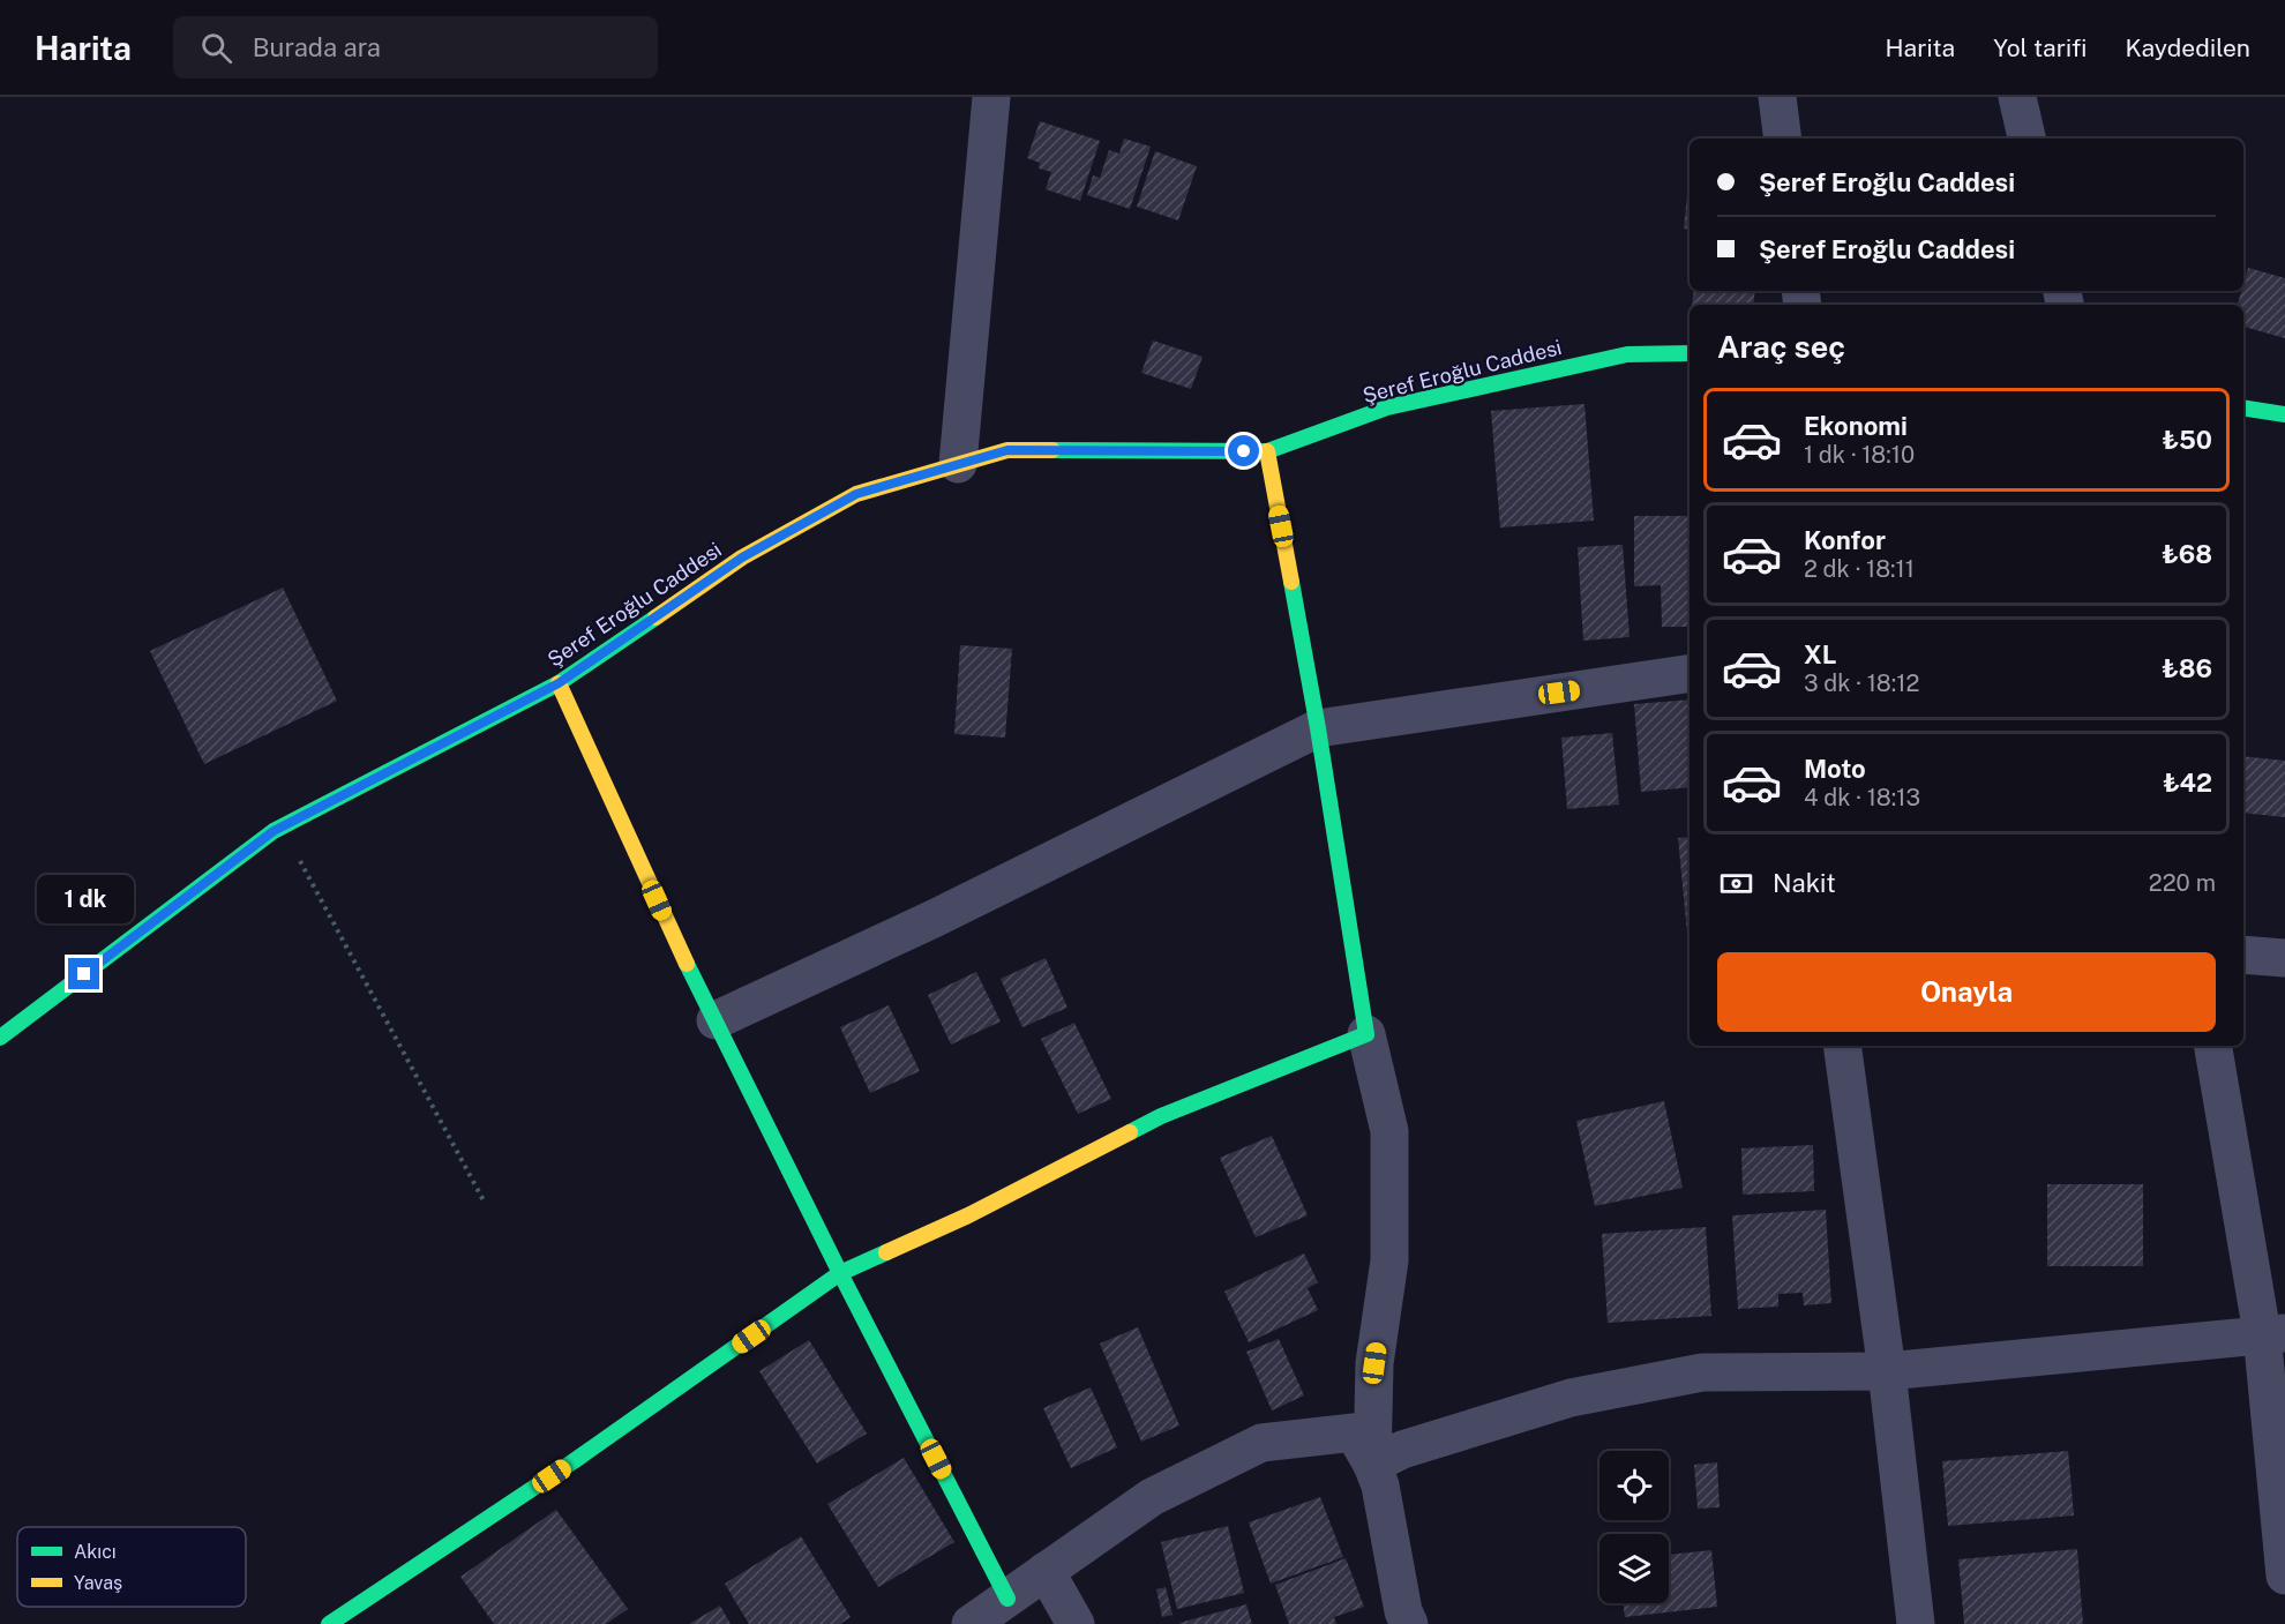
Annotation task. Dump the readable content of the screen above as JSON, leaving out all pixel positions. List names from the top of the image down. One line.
{"streets":{"street":["Şeref Eroğlu Caddesi"]},"legend":["Akıcı","Yavaş"],"page":{"header":"Harita","search":"Burada ara","nav":["Harita","Yol tarifi","Kaydedilen"],"banner":["Şeref Eroğlu Caddesi","Şeref Eroğlu Caddesi"],"heading":"Araç seç","list":[{"name":"Ekonomi","note":"1 dk · 18:10","value":"₺50"},{"name":"Konfor","note":"2 dk · 18:11","value":"₺68"},{"name":"XL","note":"3 dk · 18:12","value":"₺86"},{"name":"Moto","note":"4 dk · 18:13","value":"₺42"}],"pay":["Nakit","220 m"],"bubble":"1 dk","buttons":"Onayla"}}
